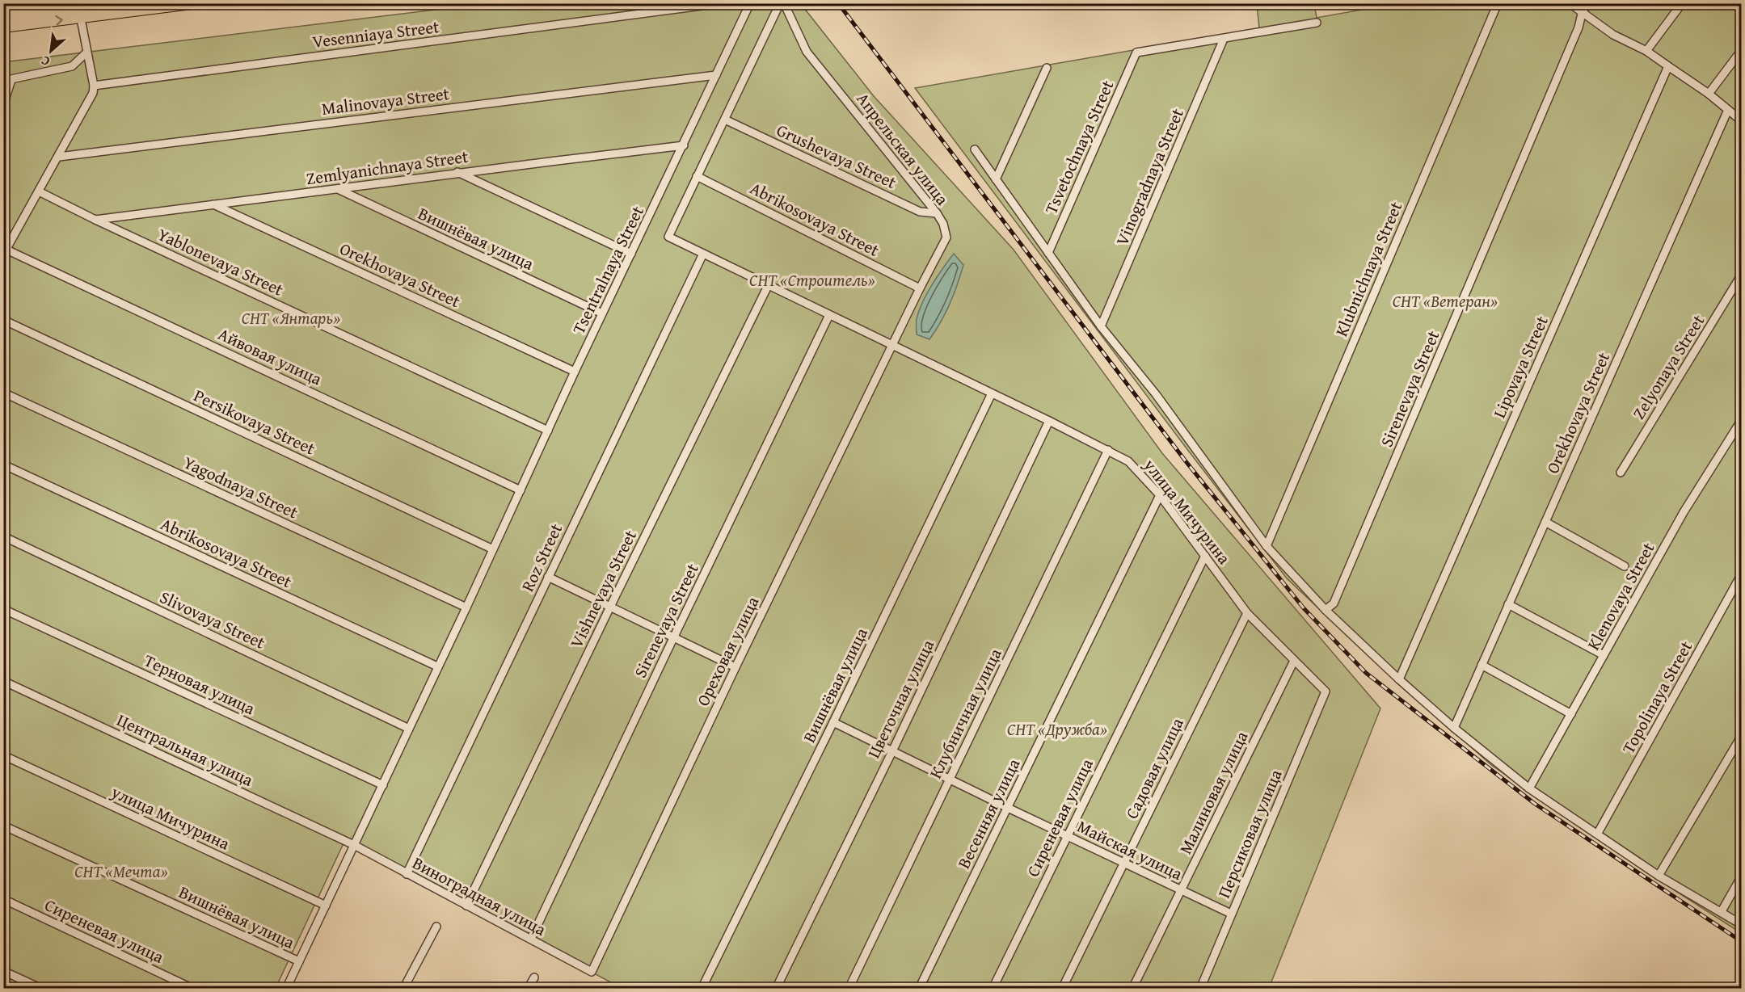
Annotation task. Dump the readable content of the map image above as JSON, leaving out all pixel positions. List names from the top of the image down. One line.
{"streets":{"street":["Vesenniaya Street","Malinovaya Street","Tsvetochnaya Street","Апрельская улица","Grushevaya Street","Zemlyanichnaya Street","Vinogradnaya Street","Abrikosovaya Street","Вишнёвая улица","Yablonevaya Street","Klubnichnaya Street","Tsentralnaya Street","Orekhovaya Street","Айвовая улица","Lipovaya Street","Zelyonaya Street","Sirenevaya Street","Persikovaya Street","Yagodnaya Street","улица Мичурина","Roz Street","Vishnevaya Street","Klenovaya Street","Slivovaya Street","Ореховая улица","Терновая улица","Topolinaya Street","Цветочная улица","Клубничная улица","Центральная улица","Садовая улица","Малиновая улица","Весенняя улица","Сиреневая улица","Персиковая улица","Майская улица","Виноградная улица"]},"crossings":[["Malinovaya Street","Tsentralnaya Street"],["Tsvetochnaya Street","Vinogradnaya Street"],["Апрельская улица","Grushevaya Street"],["Апрельская улица","Abrikosovaya Street"],["Апрельская улица","улица Мичурина"],["Апрельская улица","Ореховая улица"],["Zemlyanichnaya Street","Вишнёвая улица"],["Zemlyanichnaya Street","Yablonevaya Street"],["Zemlyanichnaya Street","Tsentralnaya Street"],["Zemlyanichnaya Street","Orekhovaya Street"],["Abrikosovaya Street","Tsentralnaya Street"],["Abrikosovaya Street","улица Мичурина"],["Вишнёвая улица","Tsentralnaya Street"],["Вишнёвая улица","улица Мичурина"],["Вишнёвая улица","Майская улица"],["Yablonevaya Street","Tsentralnaya Street"],["Tsentralnaya Street","Orekhovaya Street"],["Tsentralnaya Street","Айвовая улица"],["Tsentralnaya Street","Persikovaya Street"],["Tsentralnaya Street","Yagodnaya Street"],["Tsentralnaya Street","улица Мичурина"],["Tsentralnaya Street","Slivovaya Street"],["Tsentralnaya Street","Терновая улица"],["Tsentralnaya Street","Центральная улица"],["Tsentralnaya Street","Виноградная улица"],["Sirenevaya Street","улица Мичурина"],["Sirenevaya Street","Виноградная улица"],["улица Мичурина","Roz Street"],["улица Мичурина","Vishnevaya Street"],["улица Мичурина","Ореховая улица"],["улица Мичурина","Цветочная улица"],["улица Мичурина","Клубничная улица"],["улица Мичурина","Садовая улица"],["улица Мичурина","Малиновая улица"],["улица Мичурина","Весенняя улица"],["улица Мичурина","Сиреневая улица"],["улица Мичурина","Персиковая улица"],["Roz Street","Виноградная улица"],["Vishnevaya Street","Виноградная улица"],["Ореховая улица","Виноградная улица"],["Цветочная улица","Майская улица"],["Клубничная улица","Майская улица"],["Центральная улица","Виноградная улица"],["Садовая улица","Майская улица"],["Малиновая улица","Майская улица"],["Весенняя улица","Майская улица"],["Сиреневая улица","Майская улица"],["Персиковая улица","Майская улица"]],"parks":["СНТ «Строитель»","СНТ «Ветеран»","СНТ «Янтарь»","СНТ «Дружба»","СНТ «Мечта»"],"north":"bottom left"}
